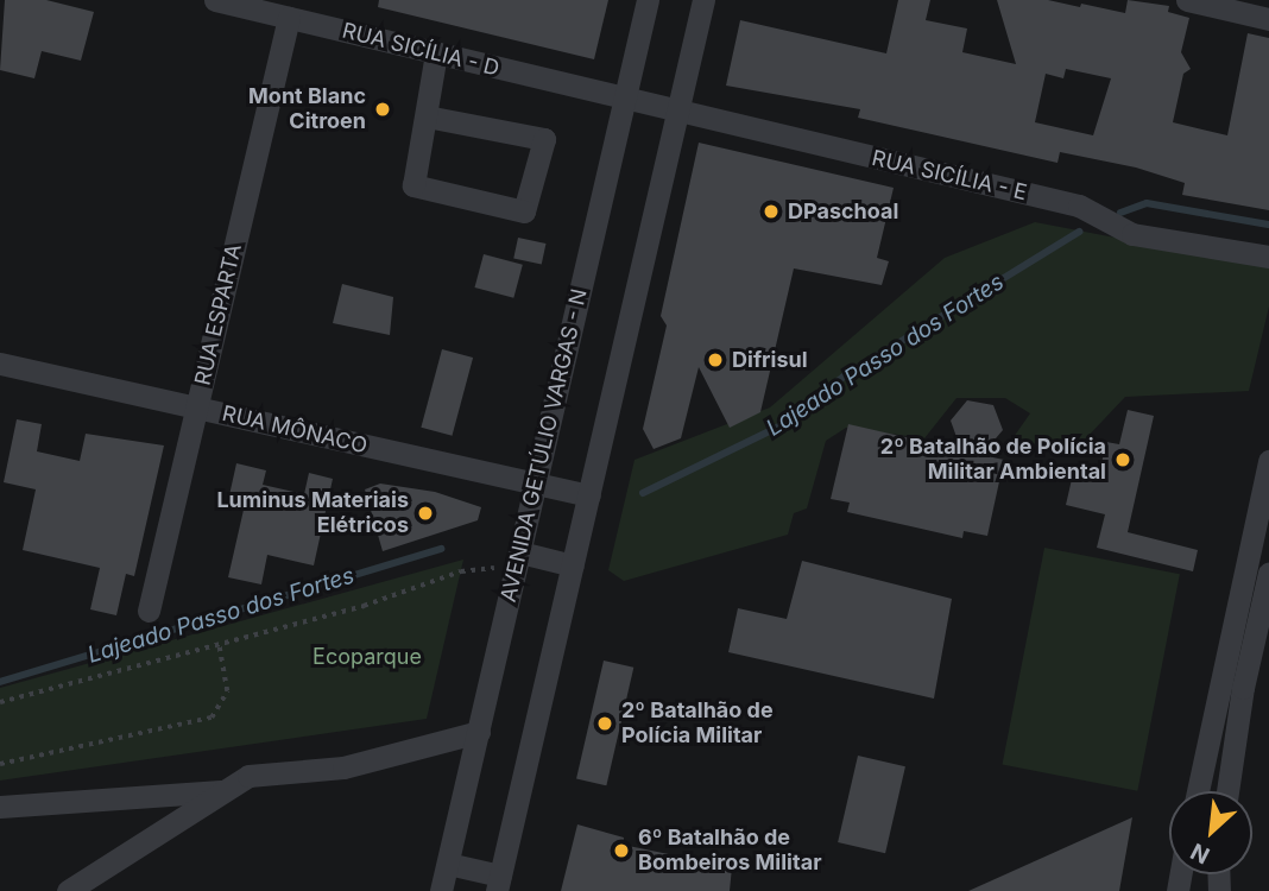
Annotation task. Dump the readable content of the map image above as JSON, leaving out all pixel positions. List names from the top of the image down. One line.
{"streets":{"street":["RUA SICÍLIA - D","RUA SICÍLIA - E","RUA ESPARTA","RUA MÔNACO","AVENIDA GETÚLIO VARGAS - N"]},"crossings":[["RUA SICÍLIA - D","RUA SICÍLIA - E"],["RUA SICÍLIA - D","RUA ESPARTA"],["RUA SICÍLIA - D","AVENIDA GETÚLIO VARGAS - N"],["RUA SICÍLIA - E","AVENIDA GETÚLIO VARGAS - N"],["RUA ESPARTA","RUA MÔNACO"],["RUA MÔNACO","AVENIDA GETÚLIO VARGAS - N"]],"water":["Lajeado Passo dos Fortes"],"parks":["Ecoparque"],"places":["Mont Blanc Citroen","DPaschoal","Difrisul","2º Batalhão de Polícia Militar Ambiental","Luminus Materiais Elétricos","2º Batalhão de Polícia Militar","6º Batalhão de Bombeiros Militar"],"north":"bottom left"}
